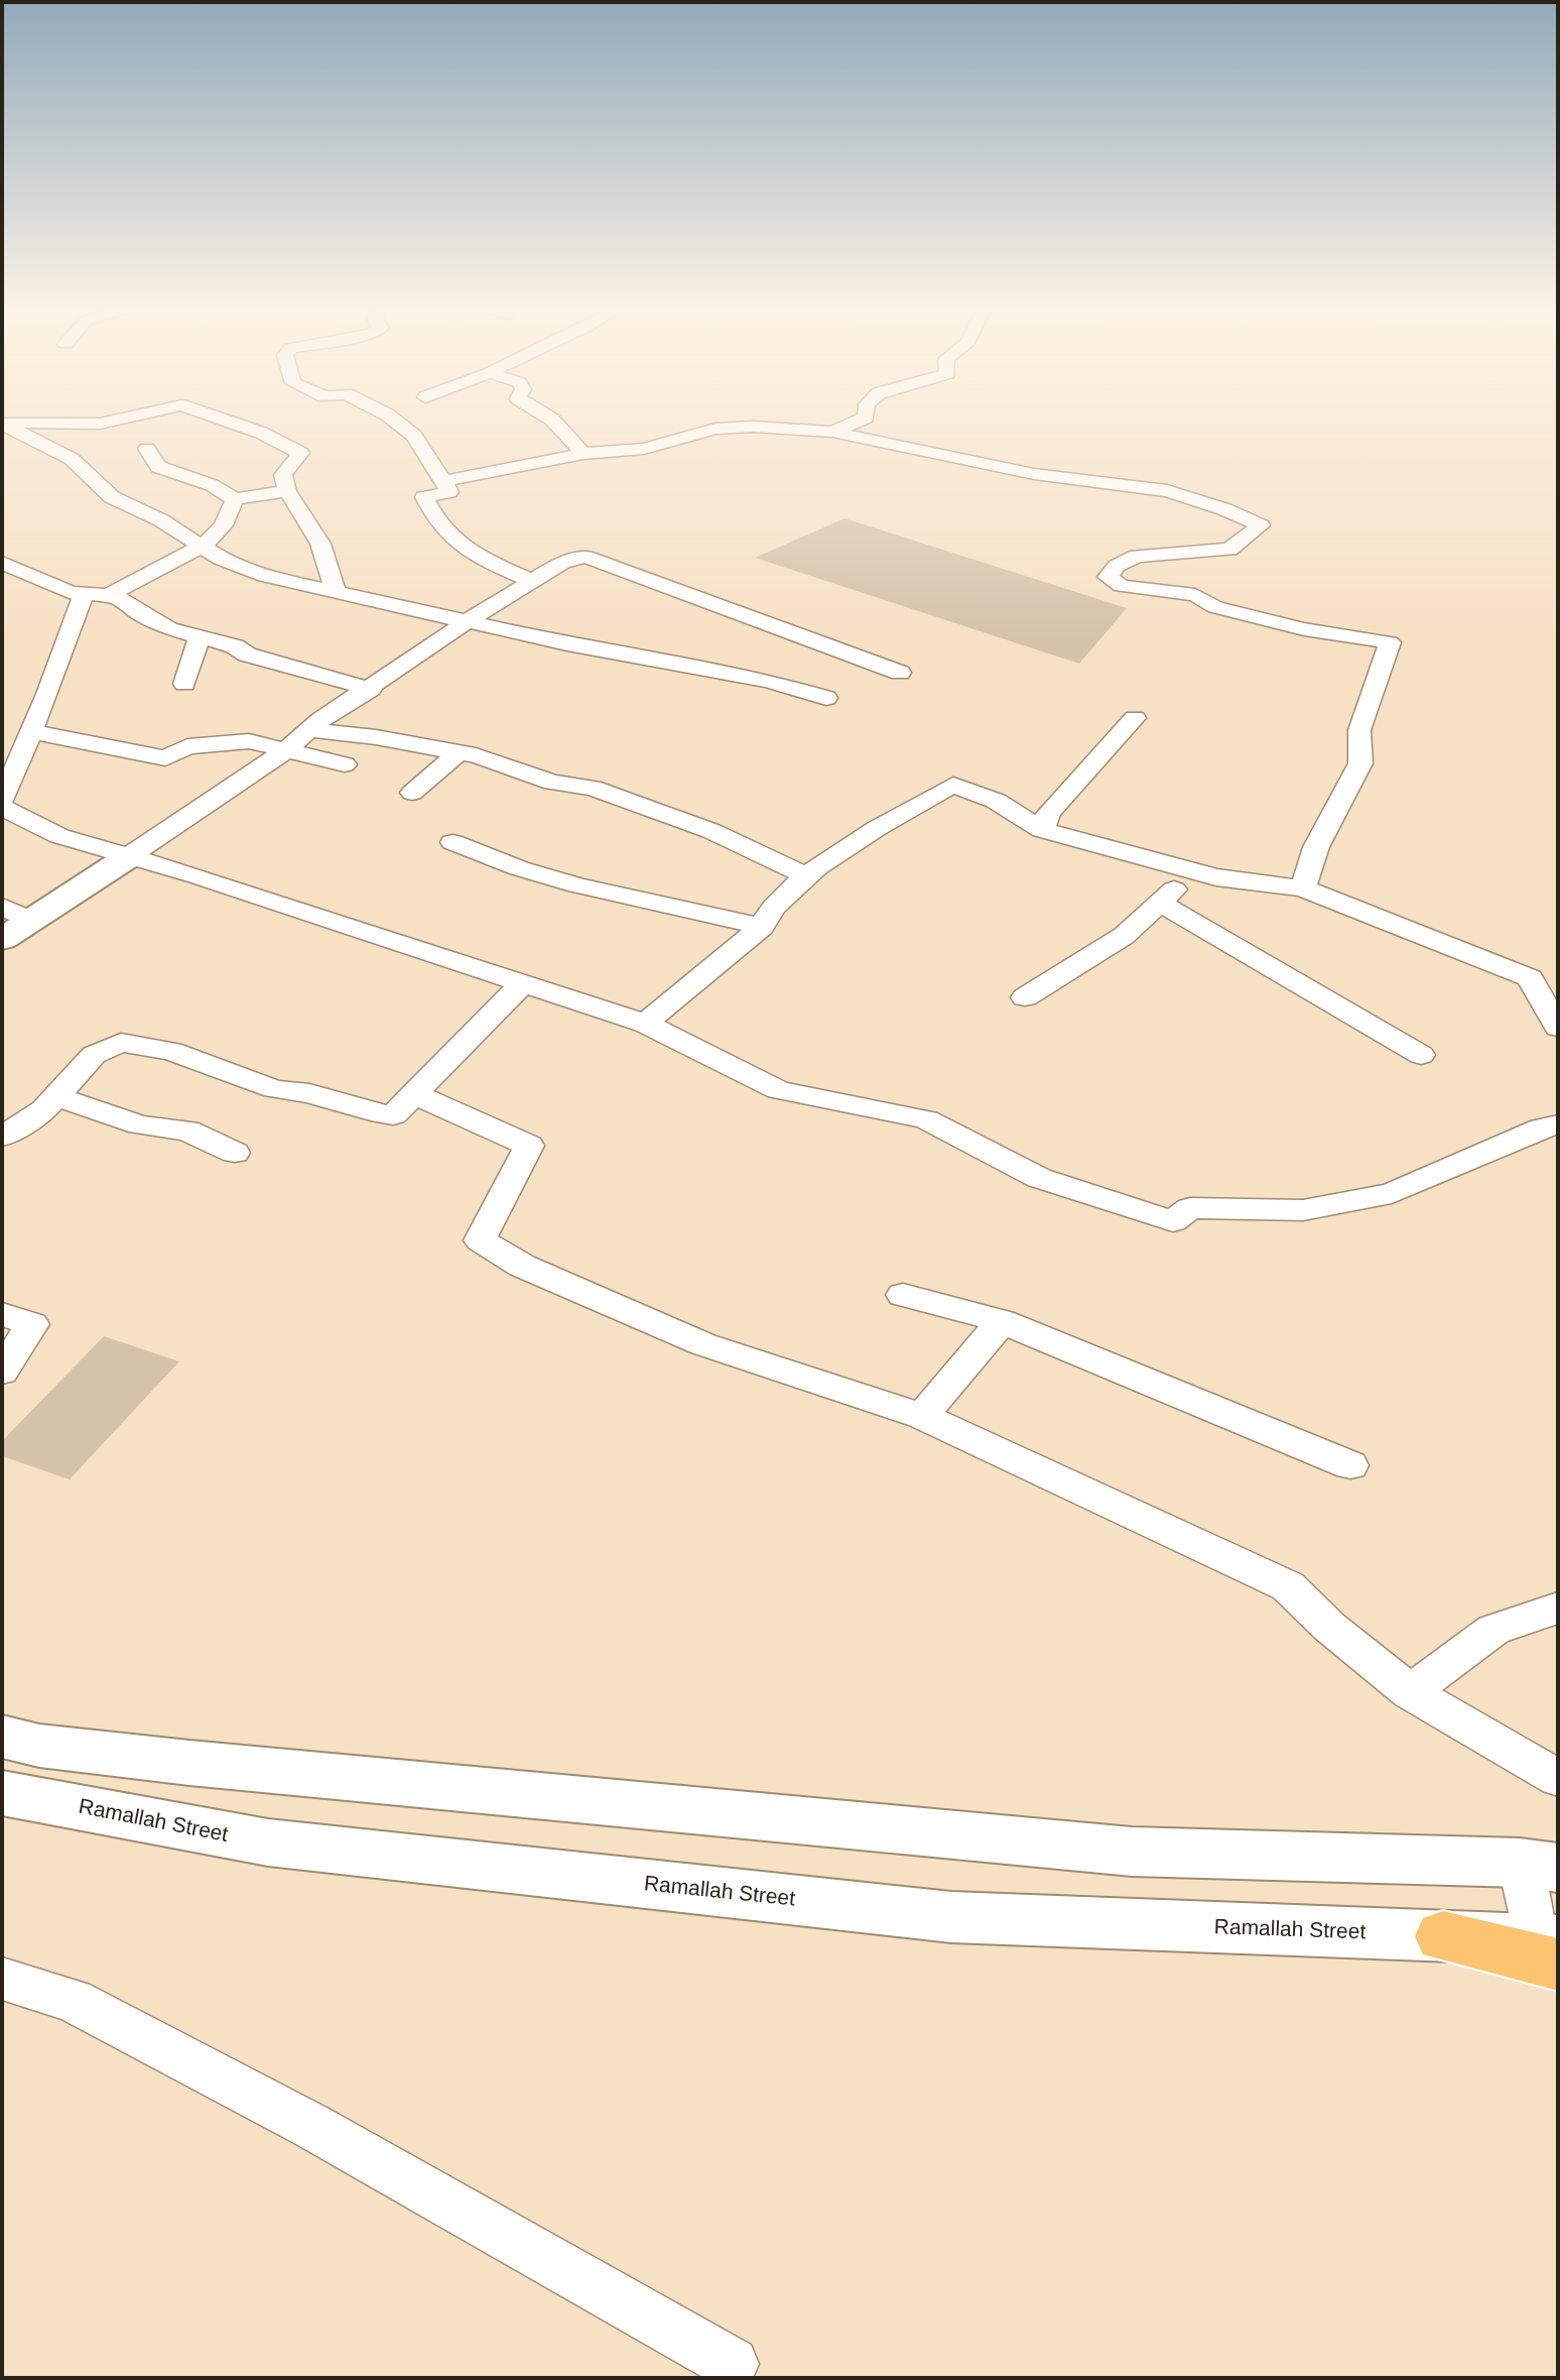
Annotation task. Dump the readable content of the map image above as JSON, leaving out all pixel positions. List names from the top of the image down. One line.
{"streets":{"main road":["Ramallah Street"]}}
